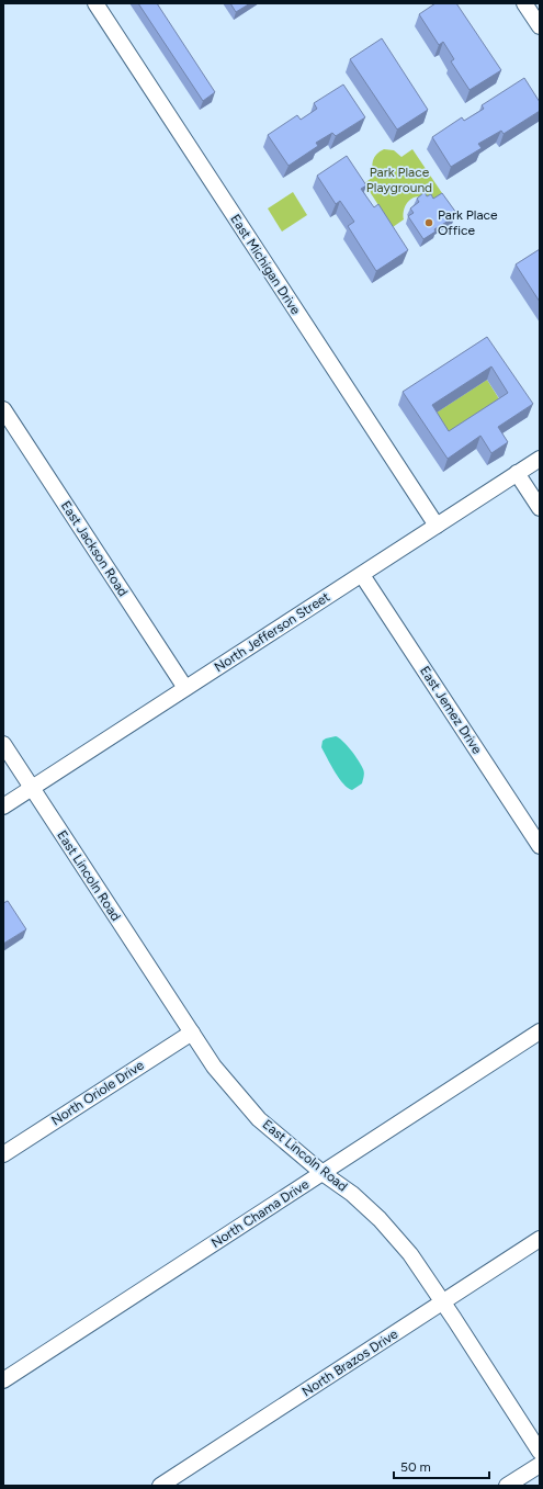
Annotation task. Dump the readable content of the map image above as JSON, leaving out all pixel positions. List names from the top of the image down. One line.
{"streets":{"street":["East Michigan Drive","East Jackson Road","North Jefferson Street","East Jemez Drive","East Lincoln Road","North Oriole Drive","North Chama Drive","North Brazos Drive"]},"crossings":[["East Michigan Drive","North Jefferson Street"],["East Jackson Road","North Jefferson Street"],["North Jefferson Street","East Jemez Drive"],["North Jefferson Street","East Lincoln Road"],["East Lincoln Road","North Oriole Drive"],["East Lincoln Road","North Chama Drive"],["East Lincoln Road","North Brazos Drive"]],"parks":["Park Place Playground"],"places":["Park Place Office"],"scale_bar":"50 m"}
